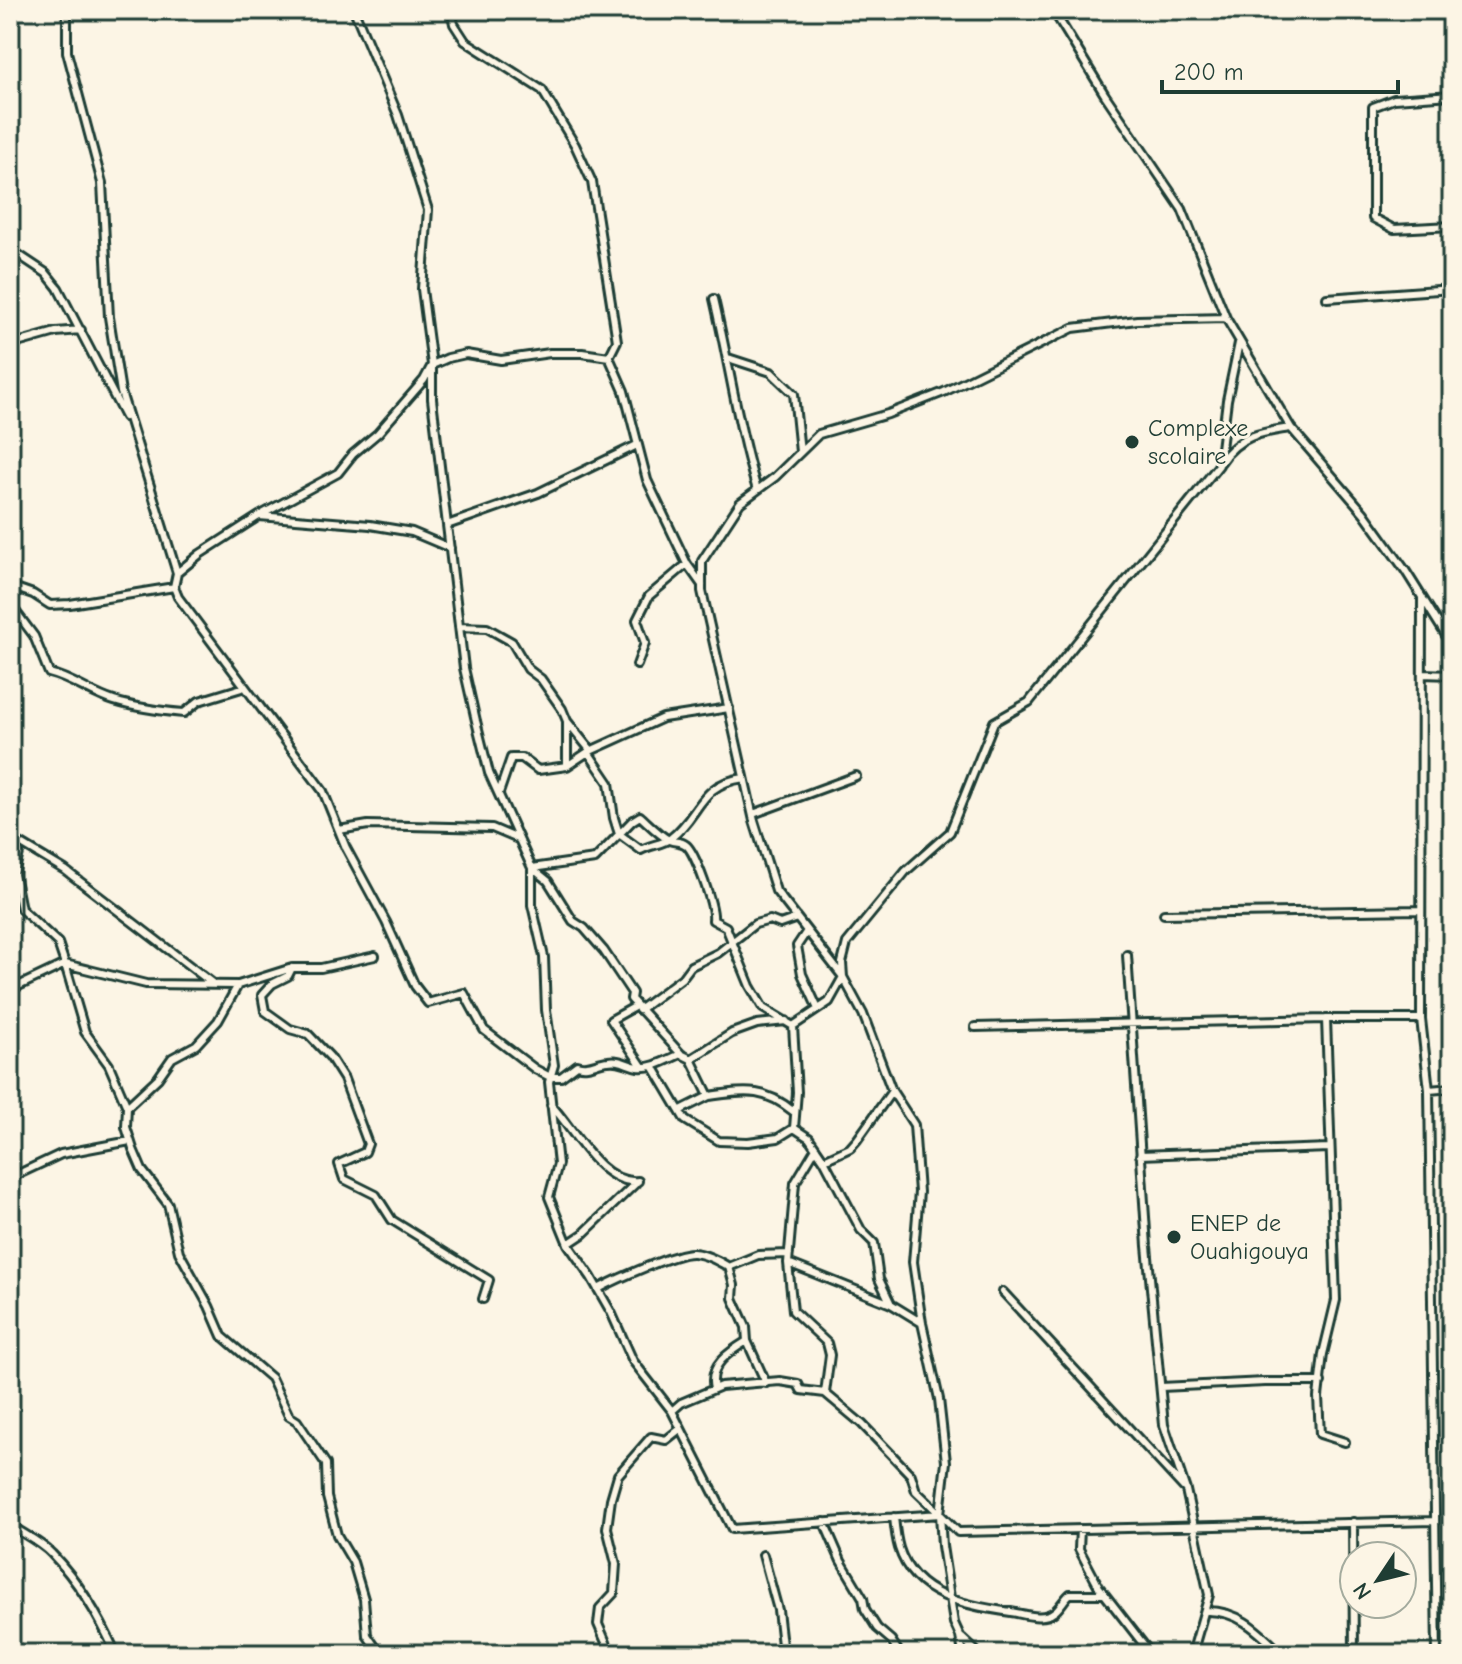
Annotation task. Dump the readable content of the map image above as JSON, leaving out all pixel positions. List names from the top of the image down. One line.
{"places":["Complexe scolaire","ENEP de Ouahigouya"],"scale_bar":"200 m","north":"bottom left"}
